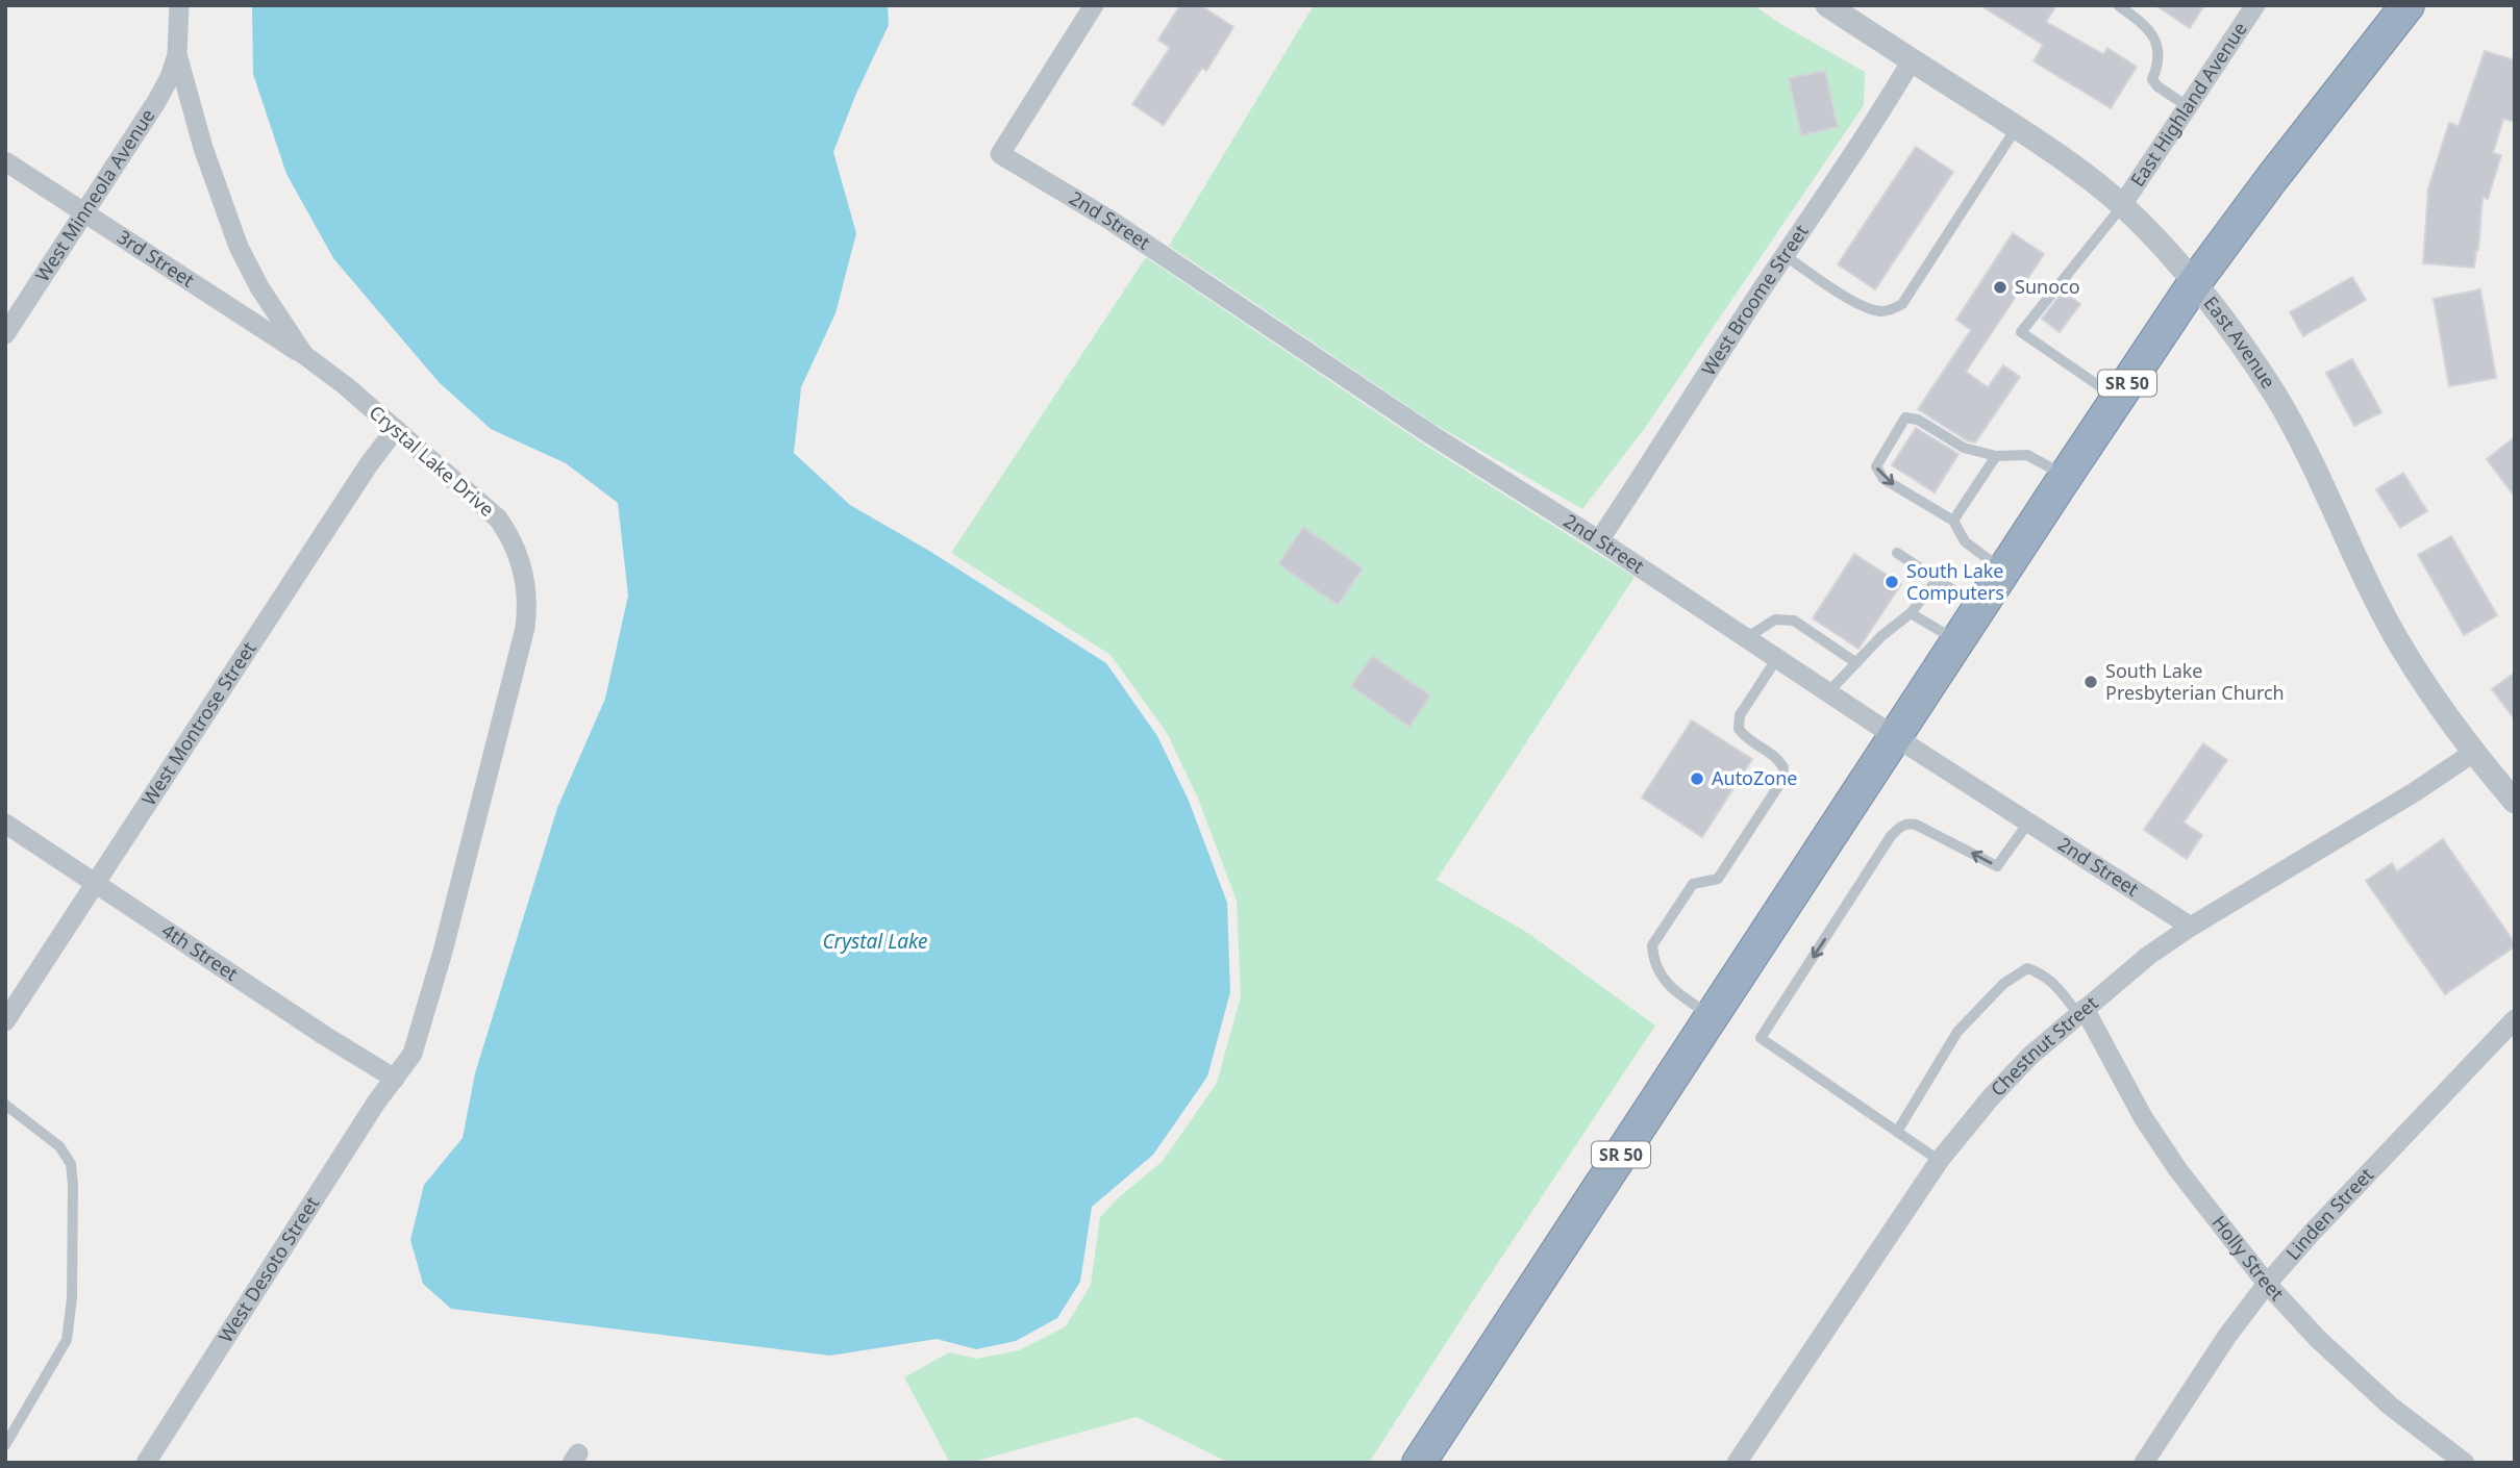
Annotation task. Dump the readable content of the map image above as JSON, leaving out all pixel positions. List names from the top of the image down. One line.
{"streets":{"highway":["SR 50"],"street":["East Highland Avenue","West Minneola Avenue","2nd Street","3rd Street","West Broome Street","East Avenue","Crystal Lake Drive","West Montrose Street","4th Street","Chestnut Street","Linden Street","Holly Street","West Desoto Street"]},"crossings":[["East Highland Avenue","East Avenue"],["West Minneola Avenue","3rd Street"],["West Minneola Avenue","Crystal Lake Drive"],["2nd Street","West Broome Street"],["2nd Street","SR 50"],["2nd Street","Chestnut Street"],["3rd Street","Crystal Lake Drive"],["West Broome Street","East Avenue"],["East Avenue","SR 50"],["East Avenue","Chestnut Street"],["Crystal Lake Drive","West Montrose Street"],["Crystal Lake Drive","4th Street"],["Crystal Lake Drive","West Desoto Street"],["West Montrose Street","4th Street"],["4th Street","West Desoto Street"],["Chestnut Street","Holly Street"],["Linden Street","Holly Street"]],"water":["Crystal Lake"],"places":["Sunoco","South Lake Computers","South Lake Presbyterian Church","AutoZone"]}
